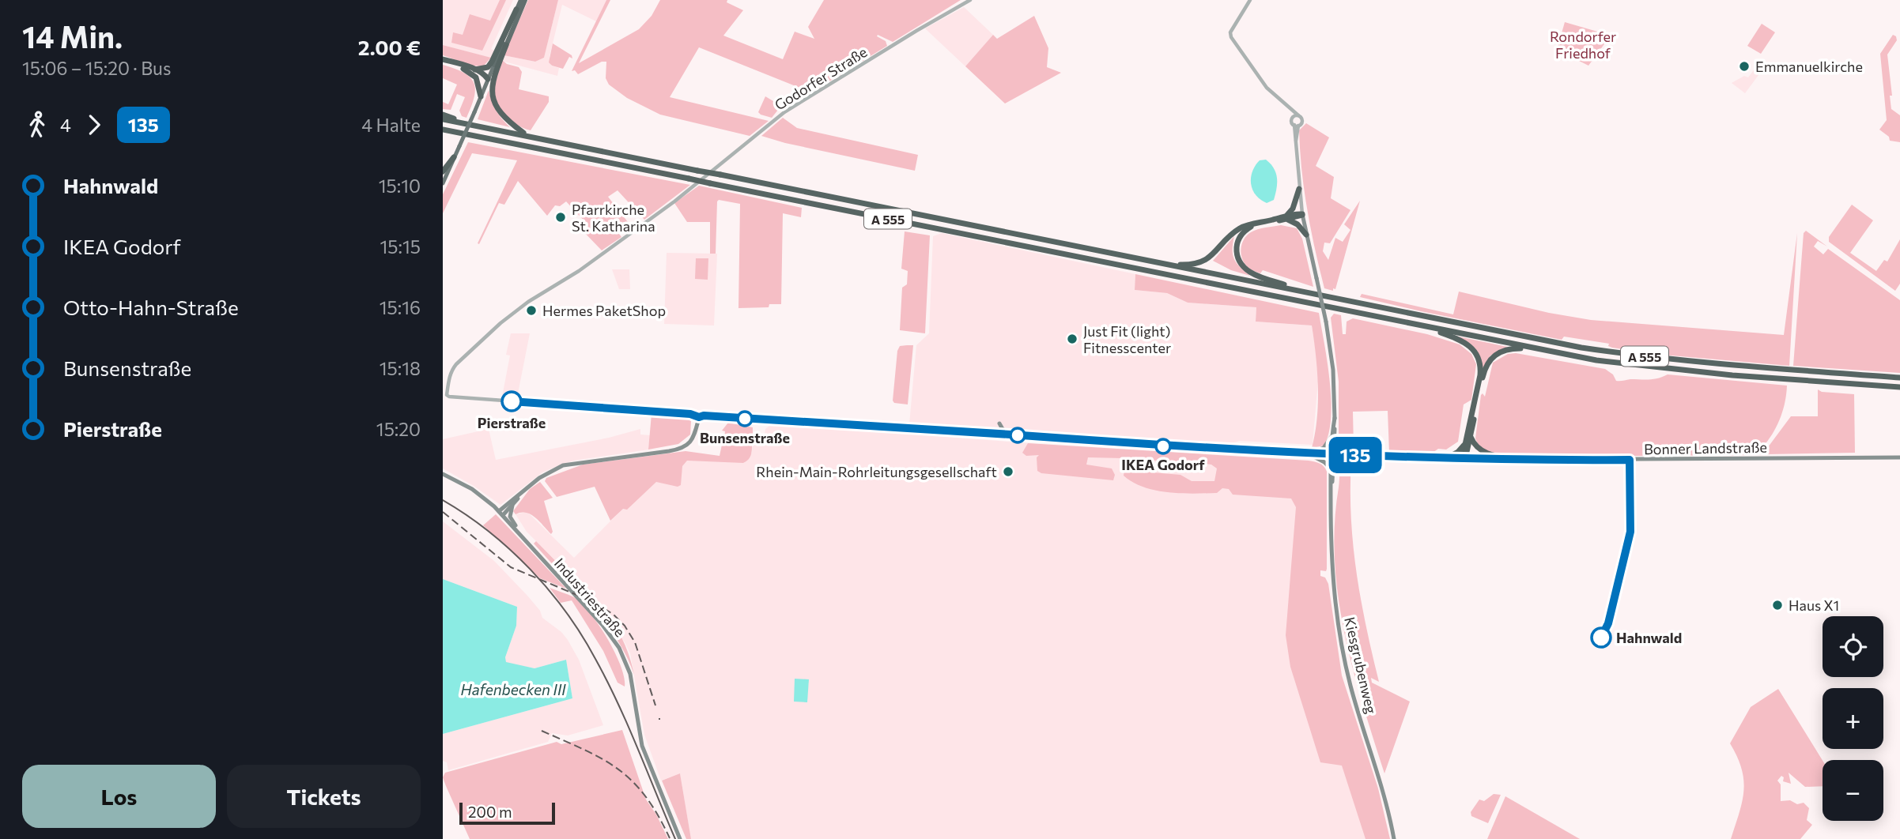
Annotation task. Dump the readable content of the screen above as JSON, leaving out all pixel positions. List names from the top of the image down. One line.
{"streets":{"highway":["A 555"],"main road":["Bonner Landstraße","Industriestraße","Kiesgrubenweg"],"street":["Godorfer Straße"]},"crossings":[["Godorfer Straße","Bonner Landstraße"],["Bonner Landstraße","Kiesgrubenweg"]],"water":["Hafenbecken III"],"parks":["Rondorfer Friedhof"],"places":["Emmanuelkirche","Pfarrkirche St. Katharina","Hermes PaketShop","Just Fit (light) Fitnesscenter","Pierstraße","Bunsenstraße","IKEA Godorf","Rhein-Main-Rohrleitungsgesellschaft","Haus X1","Hahnwald"],"lines":["bus line 135"],"scale_bar":"200 m","page":{"heading":["14 Min.","15:06 – 15:20 · Bus","2.00 €"],"on_map":"135","legs":["4","135","4 Halte"],"list":[{"name":"Hahnwald","value":"15:10"},{"name":"IKEA Godorf","value":"15:15"},{"name":"Otto-Hahn-Straße","value":"15:16"},{"name":"Bunsenstraße","value":"15:18"},{"name":"Pierstraße","value":"15:20"}],"map_buttons":["+","−"],"buttons":["Los","Tickets"],"scale":"200 m"}}
